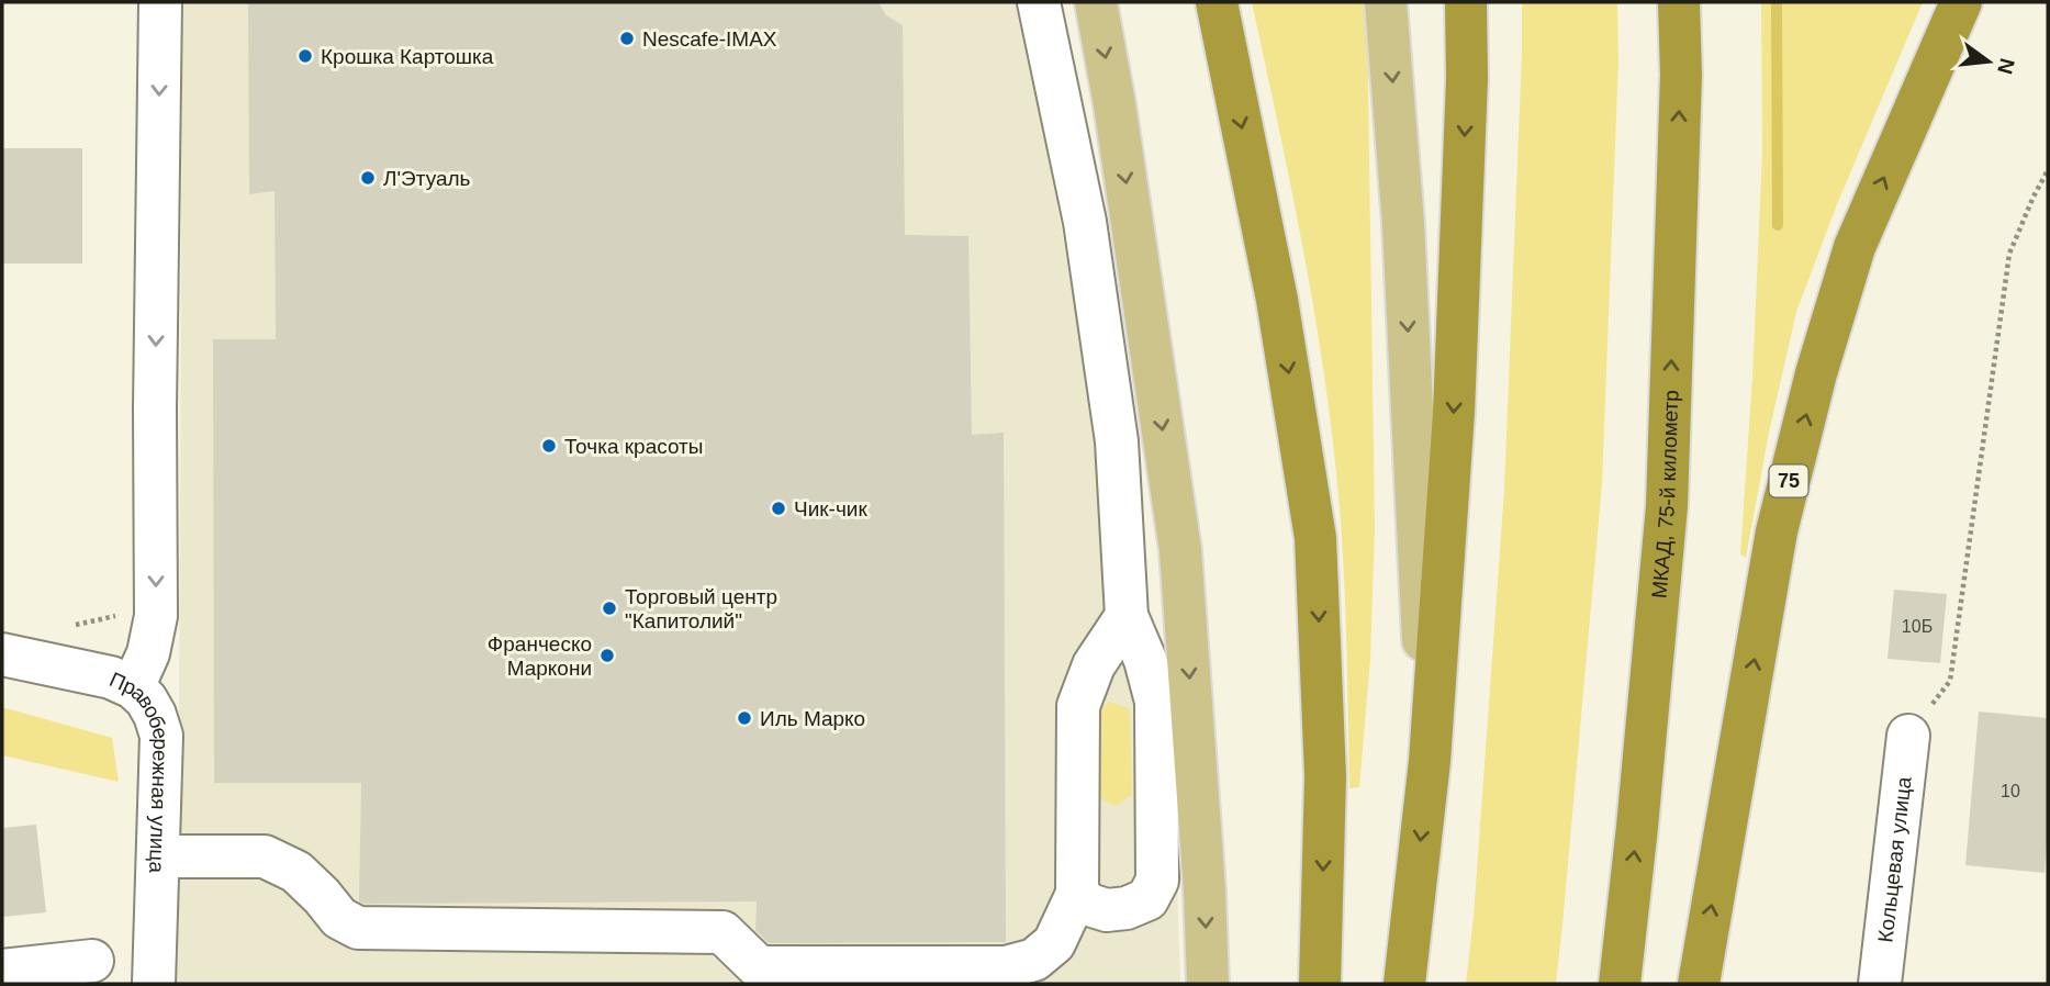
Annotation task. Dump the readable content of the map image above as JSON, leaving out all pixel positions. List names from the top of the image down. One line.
{"streets":{"highway":["75","МКАД, 75-й километр"],"street":["Правобережная улица","Кольцевая улица"]},"places":["Nescafe-IMAX","Крошка Картошка","Л'Этуаль","Точка красоты","Чик-чик","Торговый центр \"Капитолий\"","Франческо Маркони","Иль Марко"],"house_numbers":["10Б","10"],"north":"right"}
